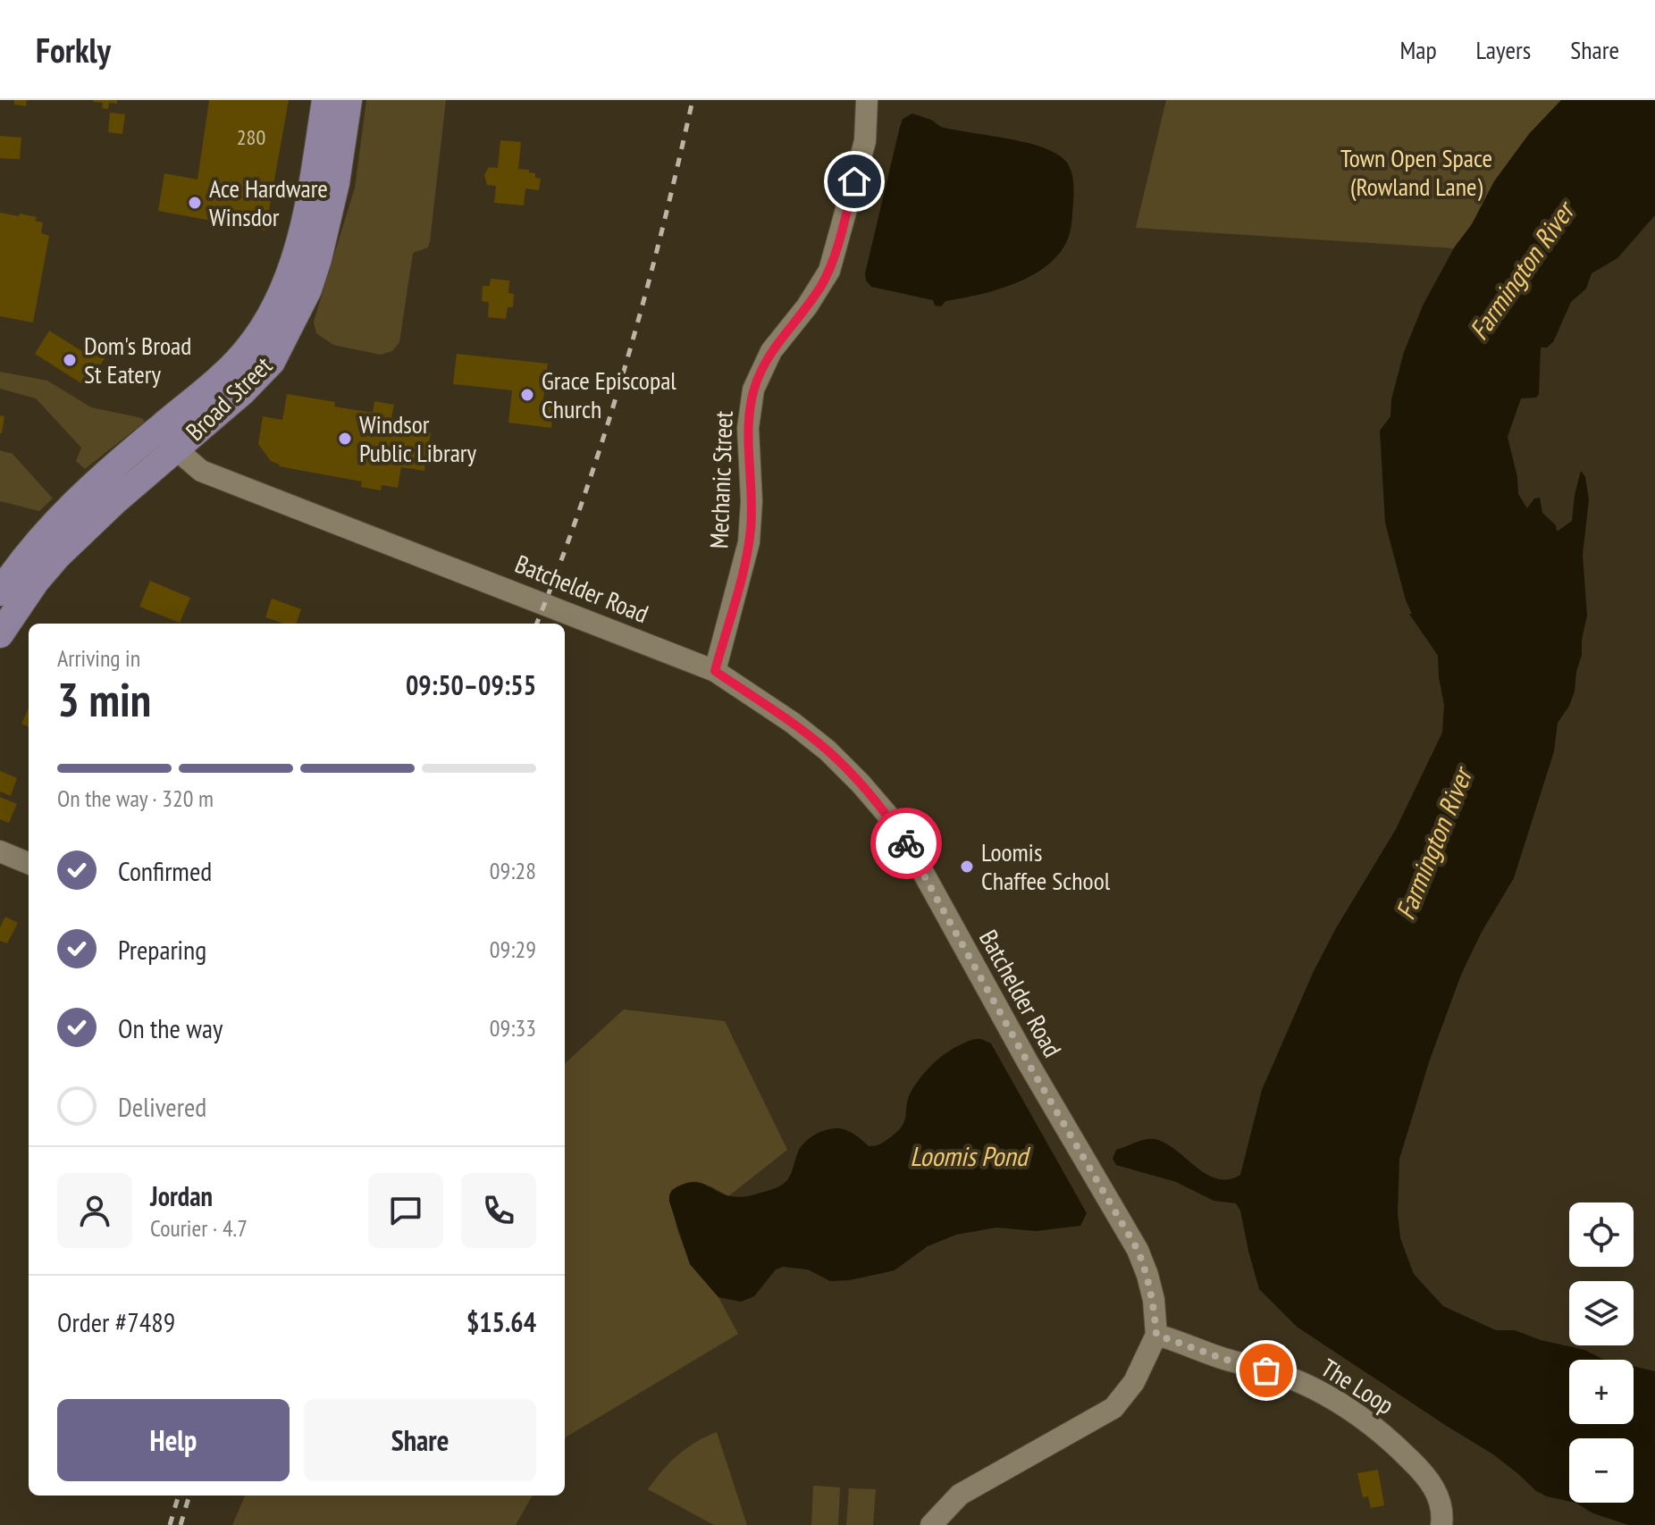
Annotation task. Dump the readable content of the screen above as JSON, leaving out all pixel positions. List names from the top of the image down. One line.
{"streets":{"main road":["Broad Street"],"street":["Mechanic Street","Batchelder Road","The Loop"]},"crossings":[["Broad Street","Batchelder Road"],["Mechanic Street","Batchelder Road"],["Batchelder Road","The Loop"]],"water":["Farmington River","Loomis Pond"],"parks":["Town Open Space (Rowland Lane)"],"places":["Ace Hardware Winsdor","Dom's Broad St Eatery","Grace Episcopal Church","Windsor Public Library","Loomis Chaffee School"],"house_numbers":["280"],"page":{"header":"Forkly","nav":["Map","Layers","Share"],"heading":["3 min","Arriving in","09:50–09:55"],"panel":["Jordan","Courier · 4.7","Order #7489","$15.64"],"bar":"On the way · 320 m","list":[["Confirmed","09:28"],["Preparing","09:29"],["On the way","09:33"],"Delivered"],"map_buttons":["+","−"],"buttons":["Help","Share"]}}
